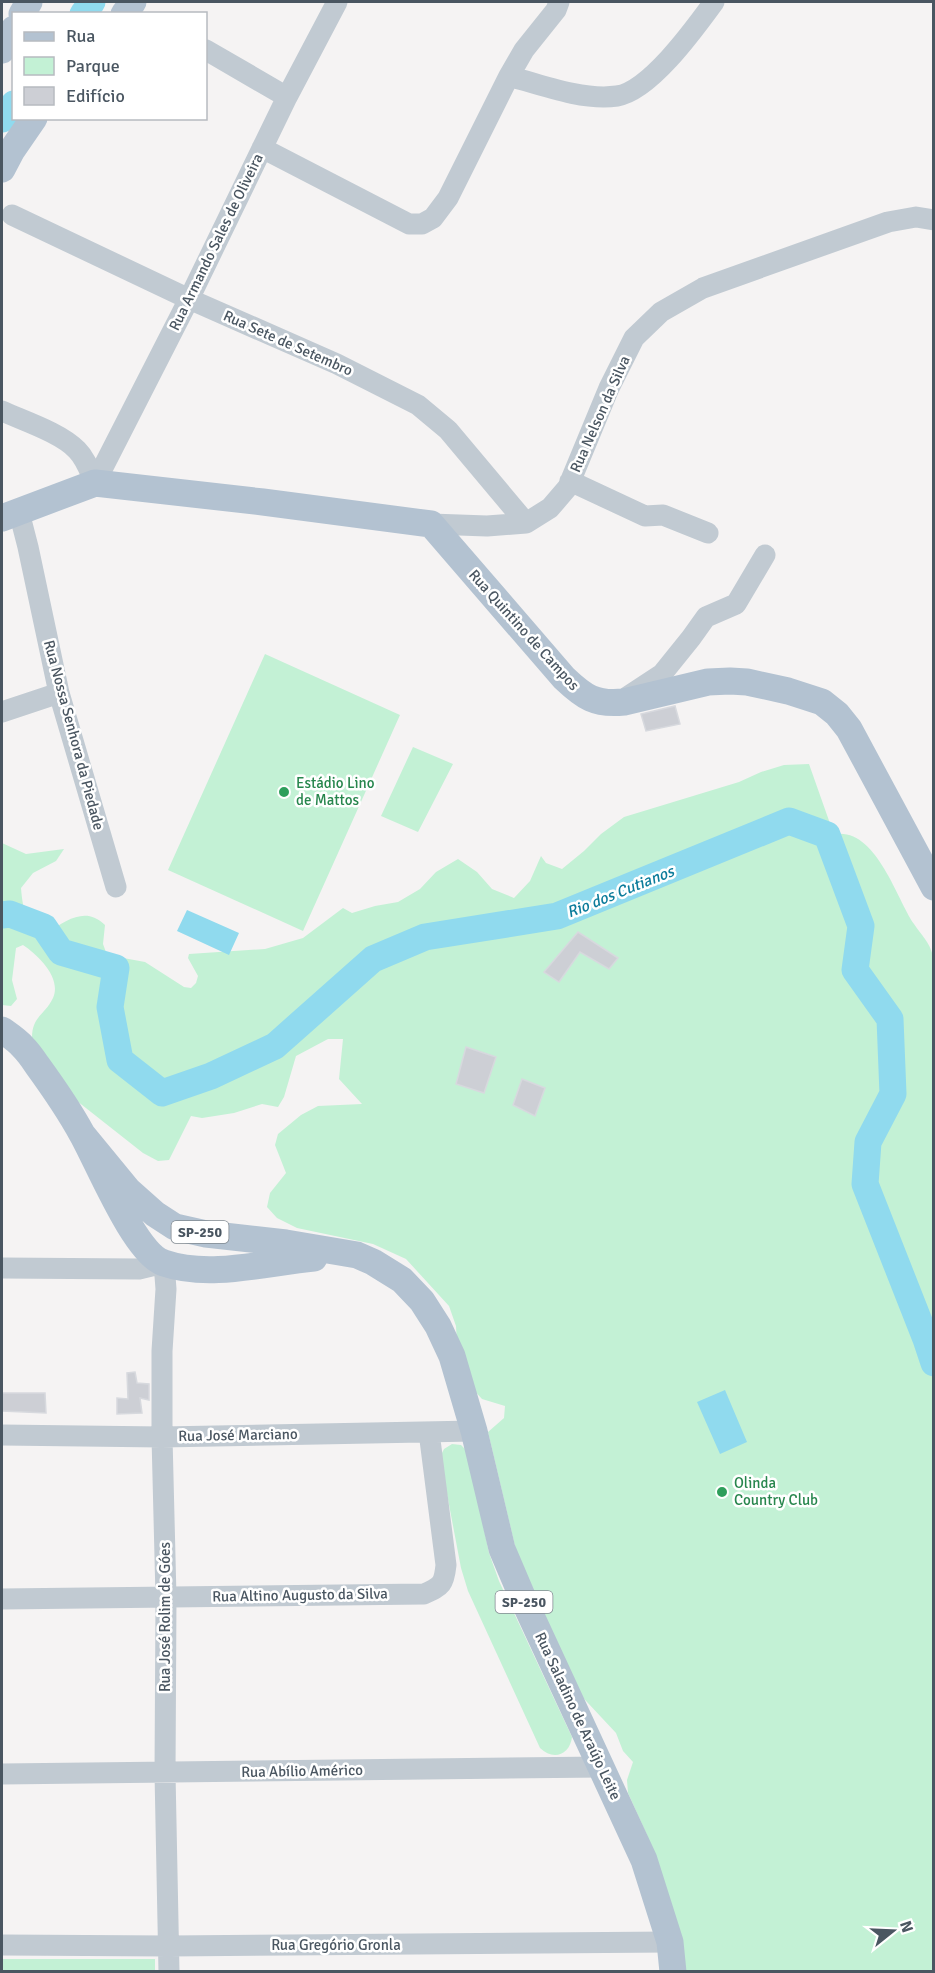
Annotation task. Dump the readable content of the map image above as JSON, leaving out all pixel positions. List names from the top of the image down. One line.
{"streets":{"main road":["Rua Quintino de Campos","SP-250","Rua Saladino de Araújo Leite"],"street":["Rua Armando Sales de Oliveira","Rua Sete de Setembro","Rua Nelson da Silva","Rua Nossa Senhora da Piedade","Rua José Marciano","Rua Altino Augusto da Silva","Rua José Rolim de Góes","Rua Abílio Américo","Rua Gregório Gronla"]},"crossings":[["Rua Armando Sales de Oliveira","Rua Sete de Setembro"],["Rua Sete de Setembro","Rua Nelson da Silva"],["Rua Nelson da Silva","Rua Quintino de Campos"],["SP-250","Rua José Rolim de Góes"],["SP-250","Rua Saladino de Araújo Leite"],["Rua José Marciano","Rua Altino Augusto da Silva"],["Rua José Marciano","Rua José Rolim de Góes"],["Rua José Marciano","Rua Saladino de Araújo Leite"],["Rua Altino Augusto da Silva","Rua José Rolim de Góes"],["Rua José Rolim de Góes","Rua Saladino de Araújo Leite"],["Rua José Rolim de Góes","Rua Abílio Américo"],["Rua José Rolim de Góes","Rua Gregório Gronla"],["Rua Saladino de Araújo Leite","Rua Abílio Américo"],["Rua Saladino de Araújo Leite","Rua Gregório Gronla"]],"water":["Rio dos Cutianos"],"places":["Estádio Lino de Mattos","Olinda Country Club"],"legend":["Rua","Parque","Edifício"],"north":"right"}
